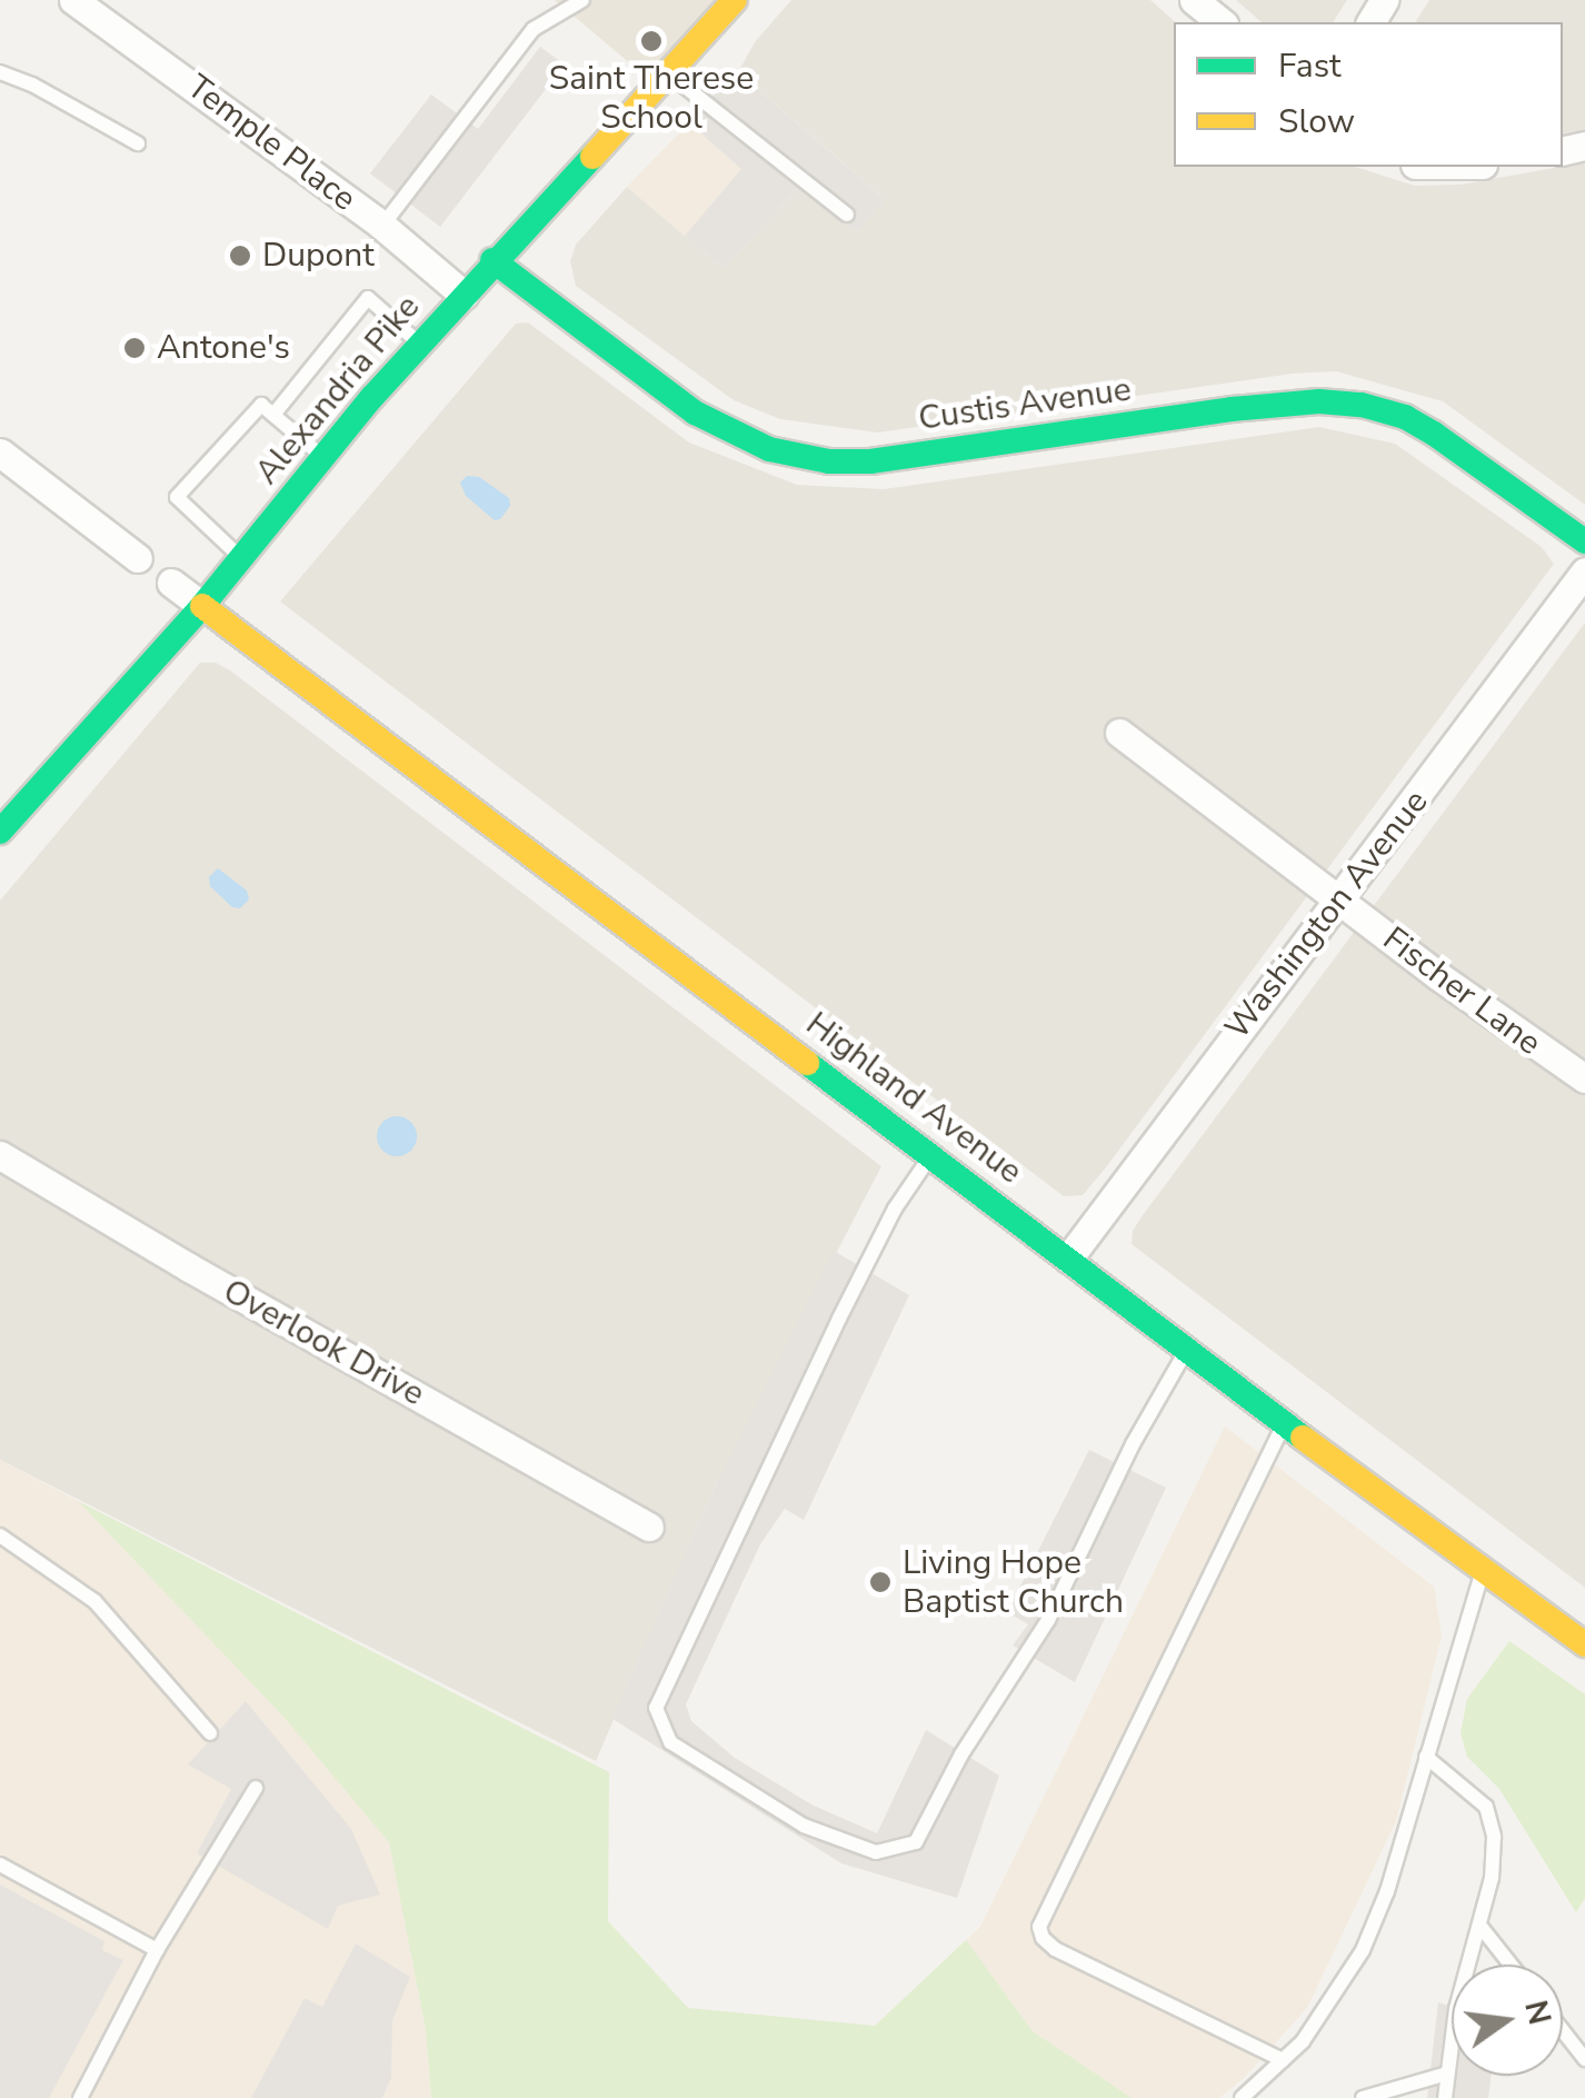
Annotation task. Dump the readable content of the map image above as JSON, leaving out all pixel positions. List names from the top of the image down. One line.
{"streets":{"street":["Temple Place","Alexandria Pike","Custis Avenue","Washington Avenue","Fischer Lane","Highland Avenue","Overlook Drive"]},"crossings":[["Temple Place","Alexandria Pike"],["Alexandria Pike","Custis Avenue"],["Alexandria Pike","Highland Avenue"],["Washington Avenue","Fischer Lane"],["Washington Avenue","Highland Avenue"]],"places":["Saint Therese School","Dupont","Antone's","Living Hope Baptist Church"],"legend":["Fast","Slow"],"north":"right"}
